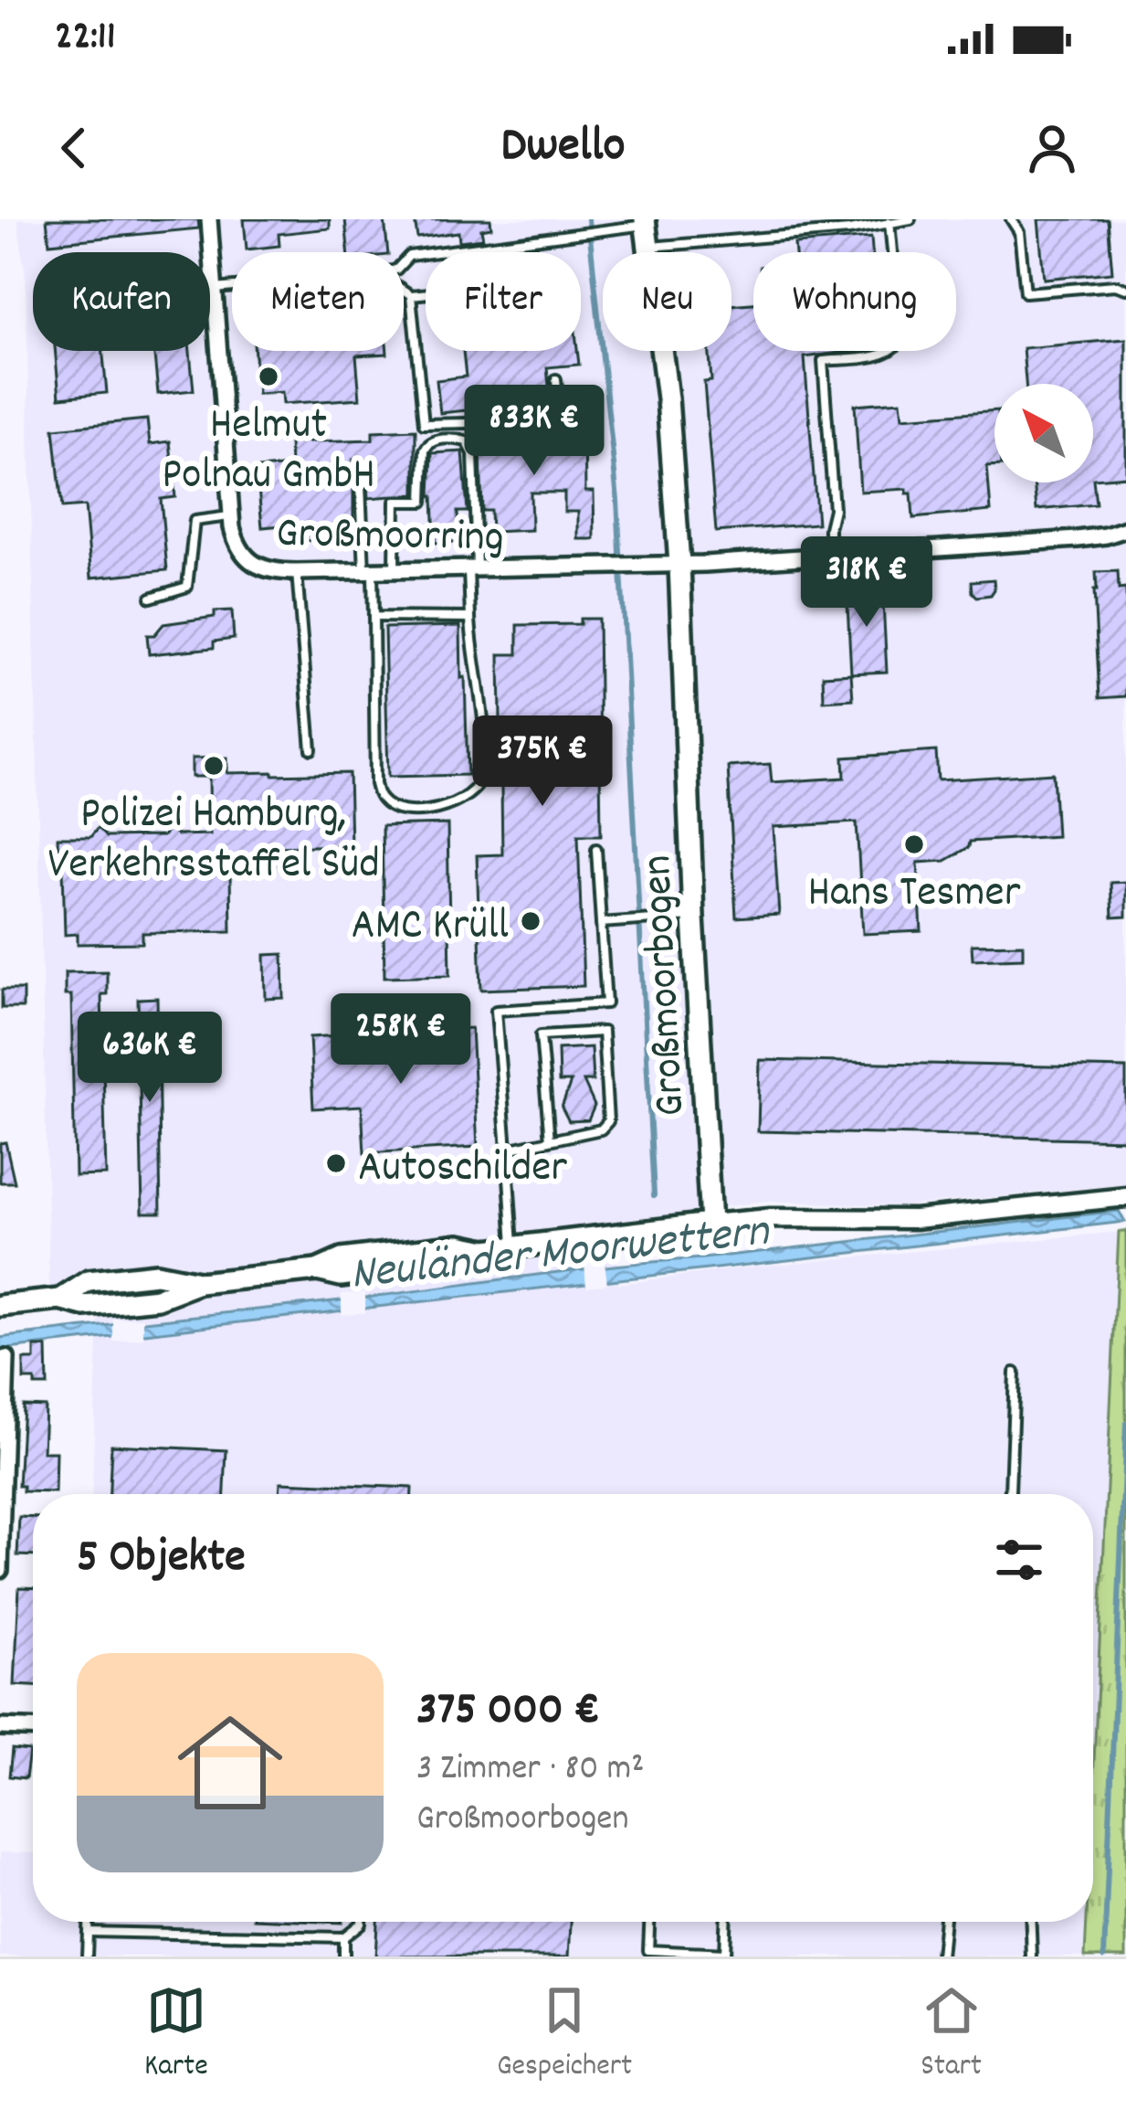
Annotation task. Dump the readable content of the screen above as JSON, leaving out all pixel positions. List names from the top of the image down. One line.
{"streets":{"main road":["Großmoorbogen"],"street":["Großmoorring"]},"crossings":[["Großmoorring","Großmoorbogen"]],"water":["Neuländer Moorwettern"],"places":["Helmut Polnau GmbH","Polizei Hamburg, Verkehrsstaffel Süd","Hans Tesmer","AMC Krüll","Autoschilder"],"north":"top left","page":{"status":"22:11","header":"Dwello","chip":["Kaufen","Mieten","Filter","Neu","Wohnung"],"price":["833K €","318K €","375K €","258K €","636K €"],"heading":"5 Objekte","list":[{"name":"375 000 €","note":"3 Zimmer · 80 m² · Großmoorbogen"}],"tabs":["Karte","Gespeichert","Start"]}}
